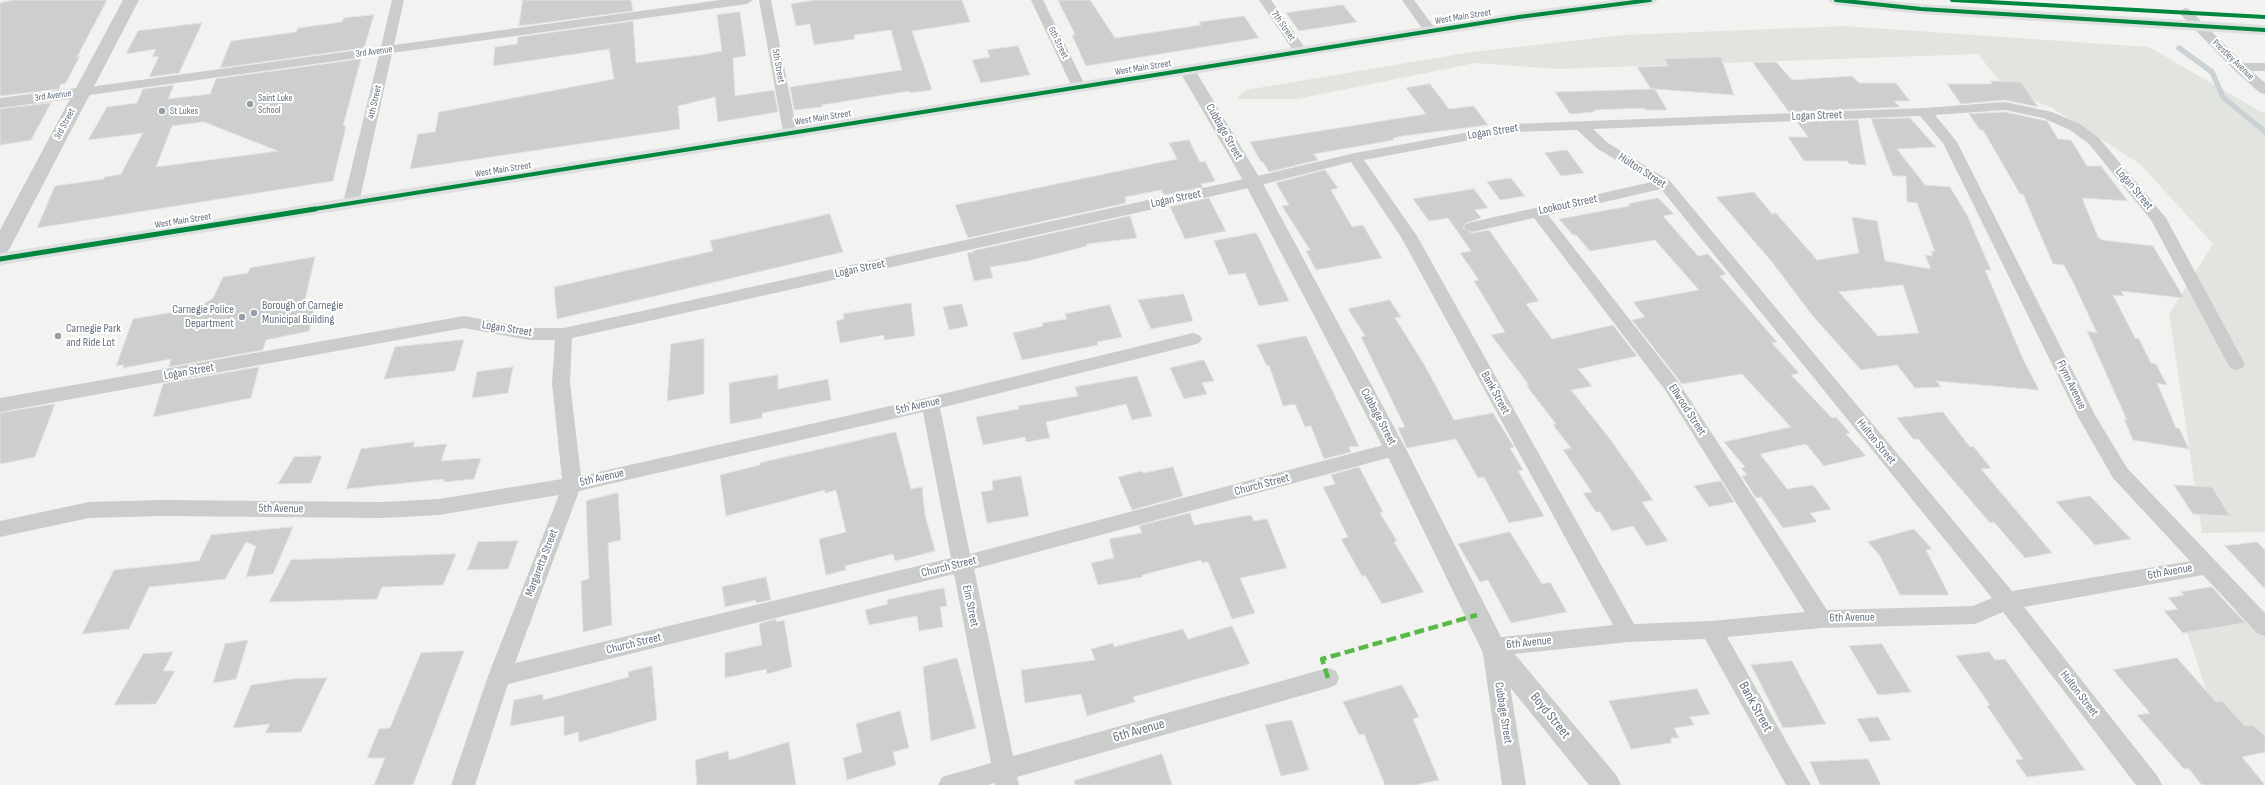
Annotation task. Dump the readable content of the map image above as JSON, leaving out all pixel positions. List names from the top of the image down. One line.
{"streets":{"main road":["West Main Street"],"street":["7th Street","6th Street","3rd Avenue","Prestley Avenue","5th Street","4th Street","Logan Street","3rd Street","Cubbage Street","Hulton Street","Lookout Street","Flynn Avenue","Bank Street","5th Avenue","Ellwood Street","Church Street","Margaretta Street","6th Avenue","Elm Street","Boyd Street"]},"crossings":[["West Main Street","7th Street"],["West Main Street","6th Street"],["West Main Street","5th Street"],["West Main Street","4th Street"],["West Main Street","Cubbage Street"],["3rd Avenue","4th Street"],["3rd Avenue","3rd Street"],["Logan Street","Cubbage Street"],["Logan Street","Hulton Street"],["Logan Street","Flynn Avenue"],["Logan Street","Bank Street"],["Logan Street","Margaretta Street"],["Cubbage Street","Church Street"],["Cubbage Street","6th Avenue"],["Cubbage Street","Boyd Street"],["Hulton Street","Lookout Street"],["Hulton Street","6th Avenue"],["Lookout Street","Ellwood Street"],["Flynn Avenue","6th Avenue"],["Bank Street","6th Avenue"],["5th Avenue","Margaretta Street"],["5th Avenue","Elm Street"],["Ellwood Street","6th Avenue"],["Church Street","Margaretta Street"],["Church Street","Elm Street"],["6th Avenue","Elm Street"],["6th Avenue","Boyd Street"]],"places":["Saint Luke School","St Lukes","Borough of Carnegie Municipal Building","Carnegie Police Department","Carnegie Park and Ride Lot"]}
